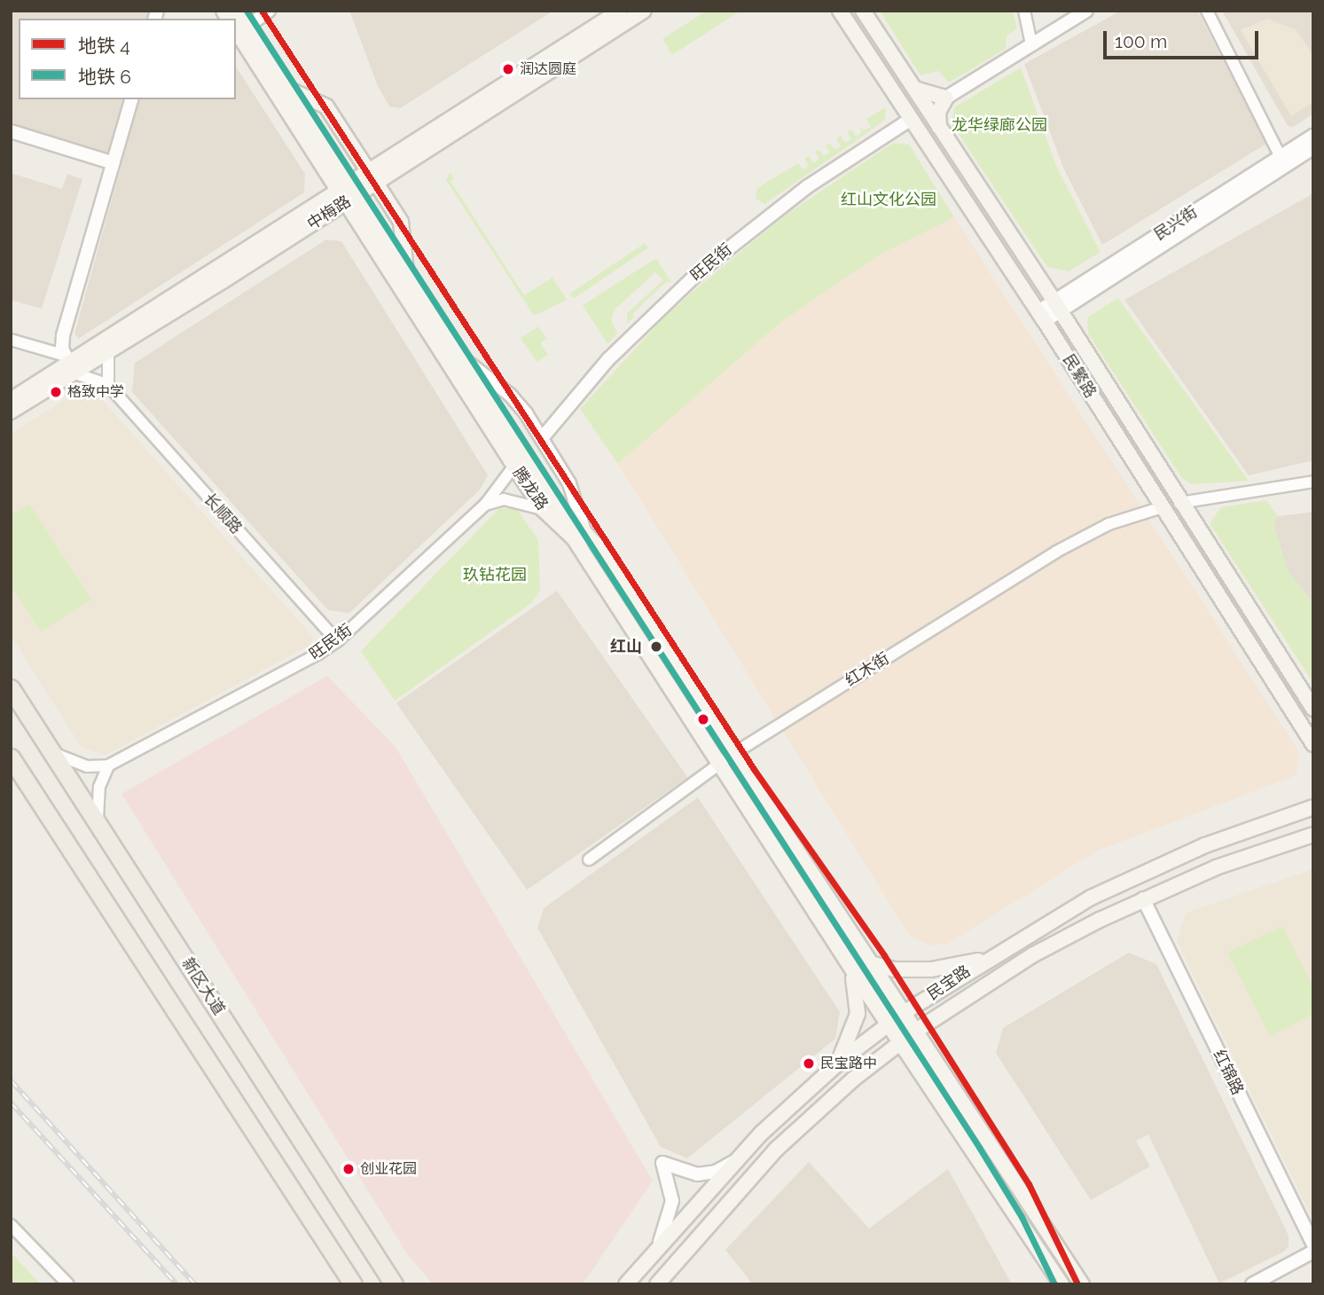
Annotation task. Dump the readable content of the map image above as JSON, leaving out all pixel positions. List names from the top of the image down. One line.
{"streets":{"main road":["中梅路","民繁路","腾龙路","民宝路","新区大道"],"street":["民兴街","旺民街","长顺路","红木街","红锦路"]},"crossings":[["中梅路","腾龙路"],["民兴街","民繁路"],["旺民街","民繁路"],["旺民街","腾龙路"],["旺民街","长顺路"],["民繁路","红木街"],["腾龙路","红木街"],["腾龙路","民宝路"],["民宝路","红锦路"]],"parks":["龙华绿廊公园","红山文化公园","玖钻花园"],"places":["润达圆庭","格致中学","红山","民宝路中","创业花园"],"lines":["metro line 4","metro line 6"],"legend":["地铁 4","地铁 6"],"scale_bar":"100 m"}
